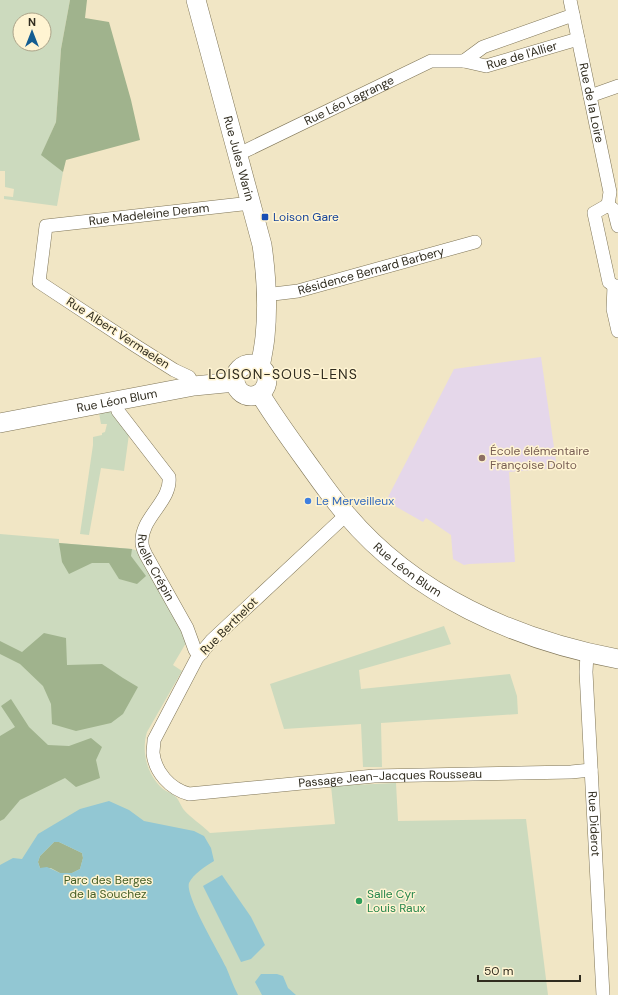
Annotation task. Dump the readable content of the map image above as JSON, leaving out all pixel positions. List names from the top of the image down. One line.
{"streets":{"street":["Rue de l'Allier","Rue Léo Lagrange","Rue de la Loire","Rue Jules Warin","Rue Madeleine Deram","Résidence Bernard Barbery","Rue Albert Vermaelen","Rue Léon Blum","Ruelle Crépin","Rue Berthelot","Passage Jean-Jacques Rousseau","Rue Diderot"]},"crossings":[["Rue de l'Allier","Rue Léo Lagrange"],["Rue de l'Allier","Rue de la Loire"],["Rue Léo Lagrange","Rue Jules Warin"],["Rue Jules Warin","Rue Madeleine Deram"],["Rue Jules Warin","Résidence Bernard Barbery"],["Rue Jules Warin","Rue Léon Blum"],["Rue Madeleine Deram","Rue Albert Vermaelen"],["Rue Albert Vermaelen","Rue Léon Blum"],["Rue Léon Blum","Ruelle Crépin"],["Rue Léon Blum","Rue Berthelot"],["Rue Léon Blum","Rue Diderot"],["Ruelle Crépin","Rue Berthelot"],["Rue Berthelot","Passage Jean-Jacques Rousseau"],["Passage Jean-Jacques Rousseau","Rue Diderot"]],"districts":["LOISON-SOUS-LENS"],"parks":["Parc des Berges de la Souchez"],"places":{"transit":["Loison Gare"],"other":["École élémentaire Françoise Dolto","Le Merveilleux","Salle Cyr Louis Raux"]},"scale_bar":"50 m","north":"top"}
